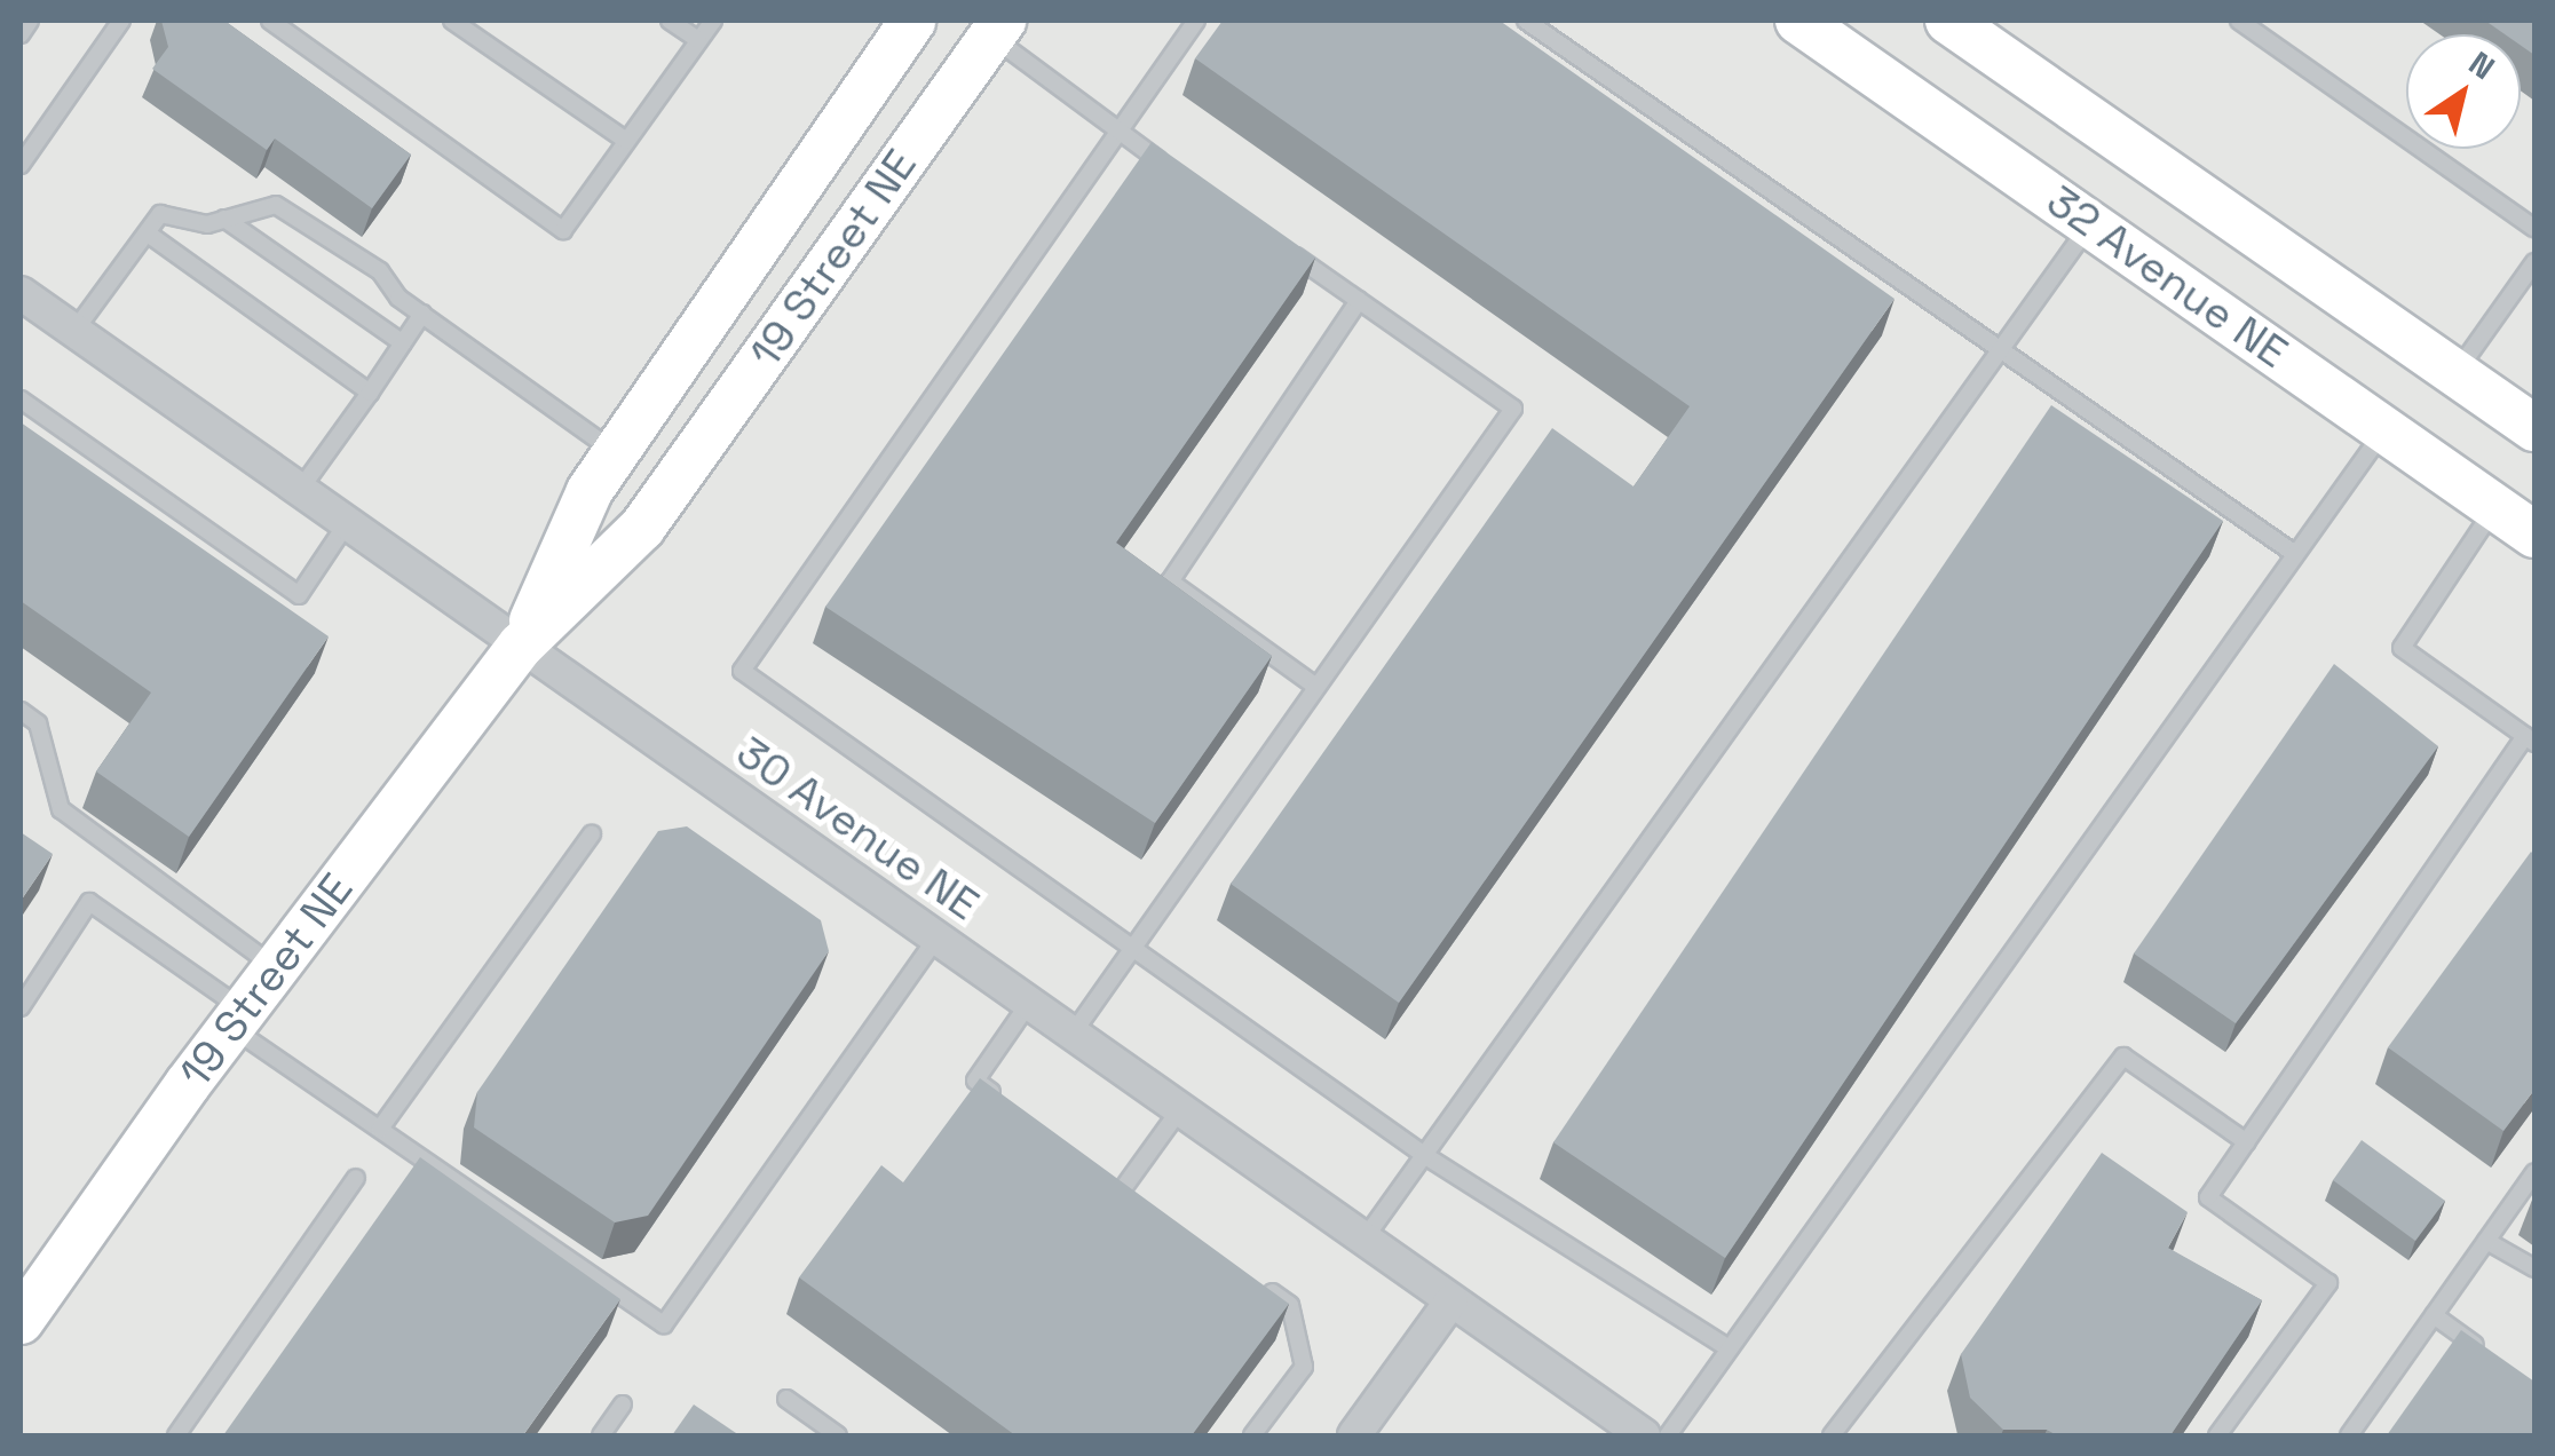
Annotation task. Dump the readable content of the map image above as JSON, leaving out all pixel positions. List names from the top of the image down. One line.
{"streets":{"street":["19 Street NE","32 Avenue NE","30 Avenue NE"]},"crossings":[["19 Street NE","30 Avenue NE"]],"north":"top right"}
